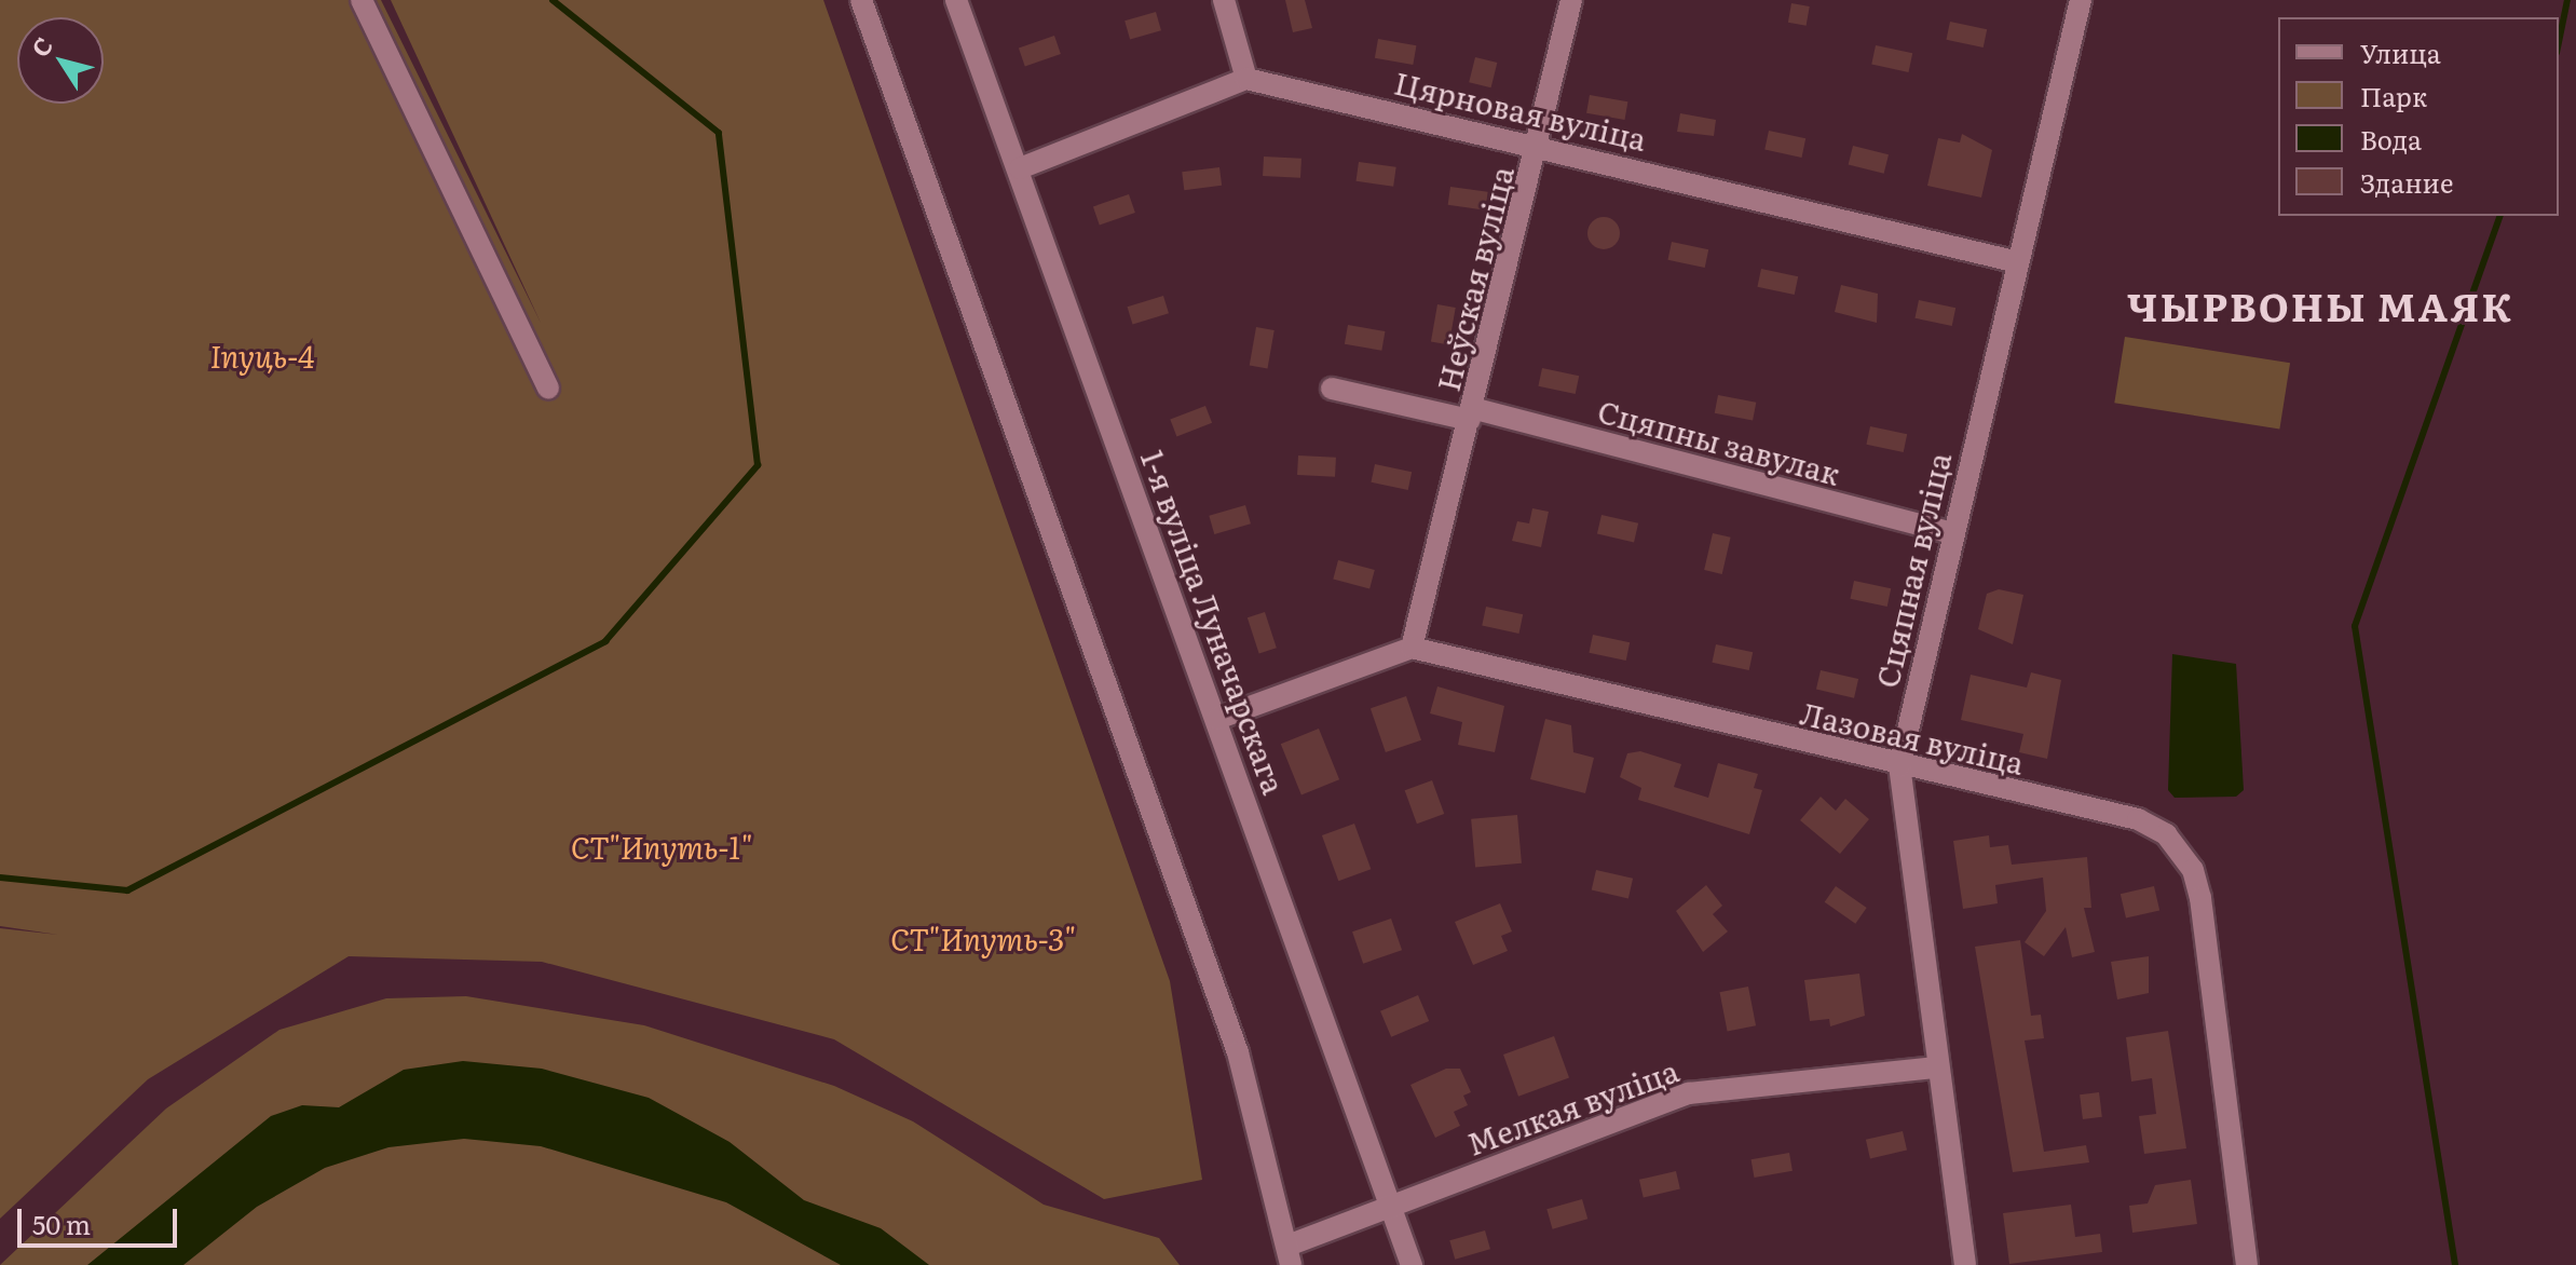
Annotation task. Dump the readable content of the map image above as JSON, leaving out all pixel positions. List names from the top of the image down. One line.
{"streets":{"street":["Цярновая вуліца","Неўская вуліца","Сцяпны завулак","Сцяпная вуліца","1-я вуліца Луначарскага","Лазовая вуліца","Мелкая вуліца"]},"crossings":[["Цярновая вуліца","Неўская вуліца"],["Цярновая вуліца","Сцяпная вуліца"],["Неўская вуліца","Сцяпны завулак"],["Неўская вуліца","Лазовая вуліца"],["Сцяпны завулак","Сцяпная вуліца"],["Сцяпная вуліца","Лазовая вуліца"],["Сцяпная вуліца","Мелкая вуліца"],["1-я вуліца Луначарскага","Мелкая вуліца"]],"districts":["ЧЫРВОНЫ МАЯК"],"parks":["Іпуць-4","СТ\"Ипуть-1\"","СТ\"Ипуть-3\""],"legend":["Улица","Парк","Вода","Здание"],"scale_bar":"50 m","north":"top left"}
